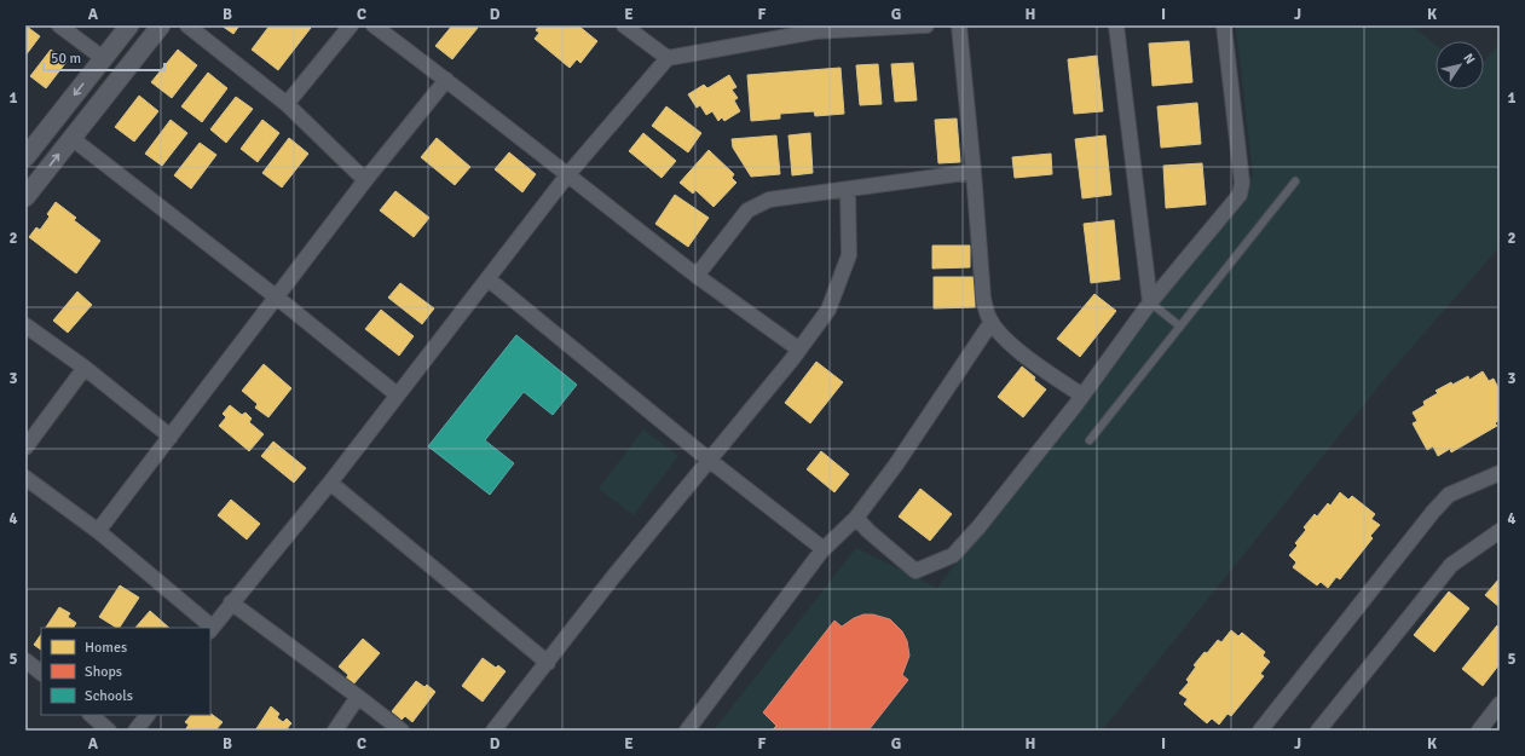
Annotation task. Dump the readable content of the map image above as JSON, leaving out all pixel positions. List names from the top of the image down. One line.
{"legend":["Homes","Shops","Schools"],"scale_bar":"50 m","north":"top right","grid":{"columns":["A","B","C","D","E","F","G","H","I","J","K"],"rows":["1","2","3","4","5"]}}
